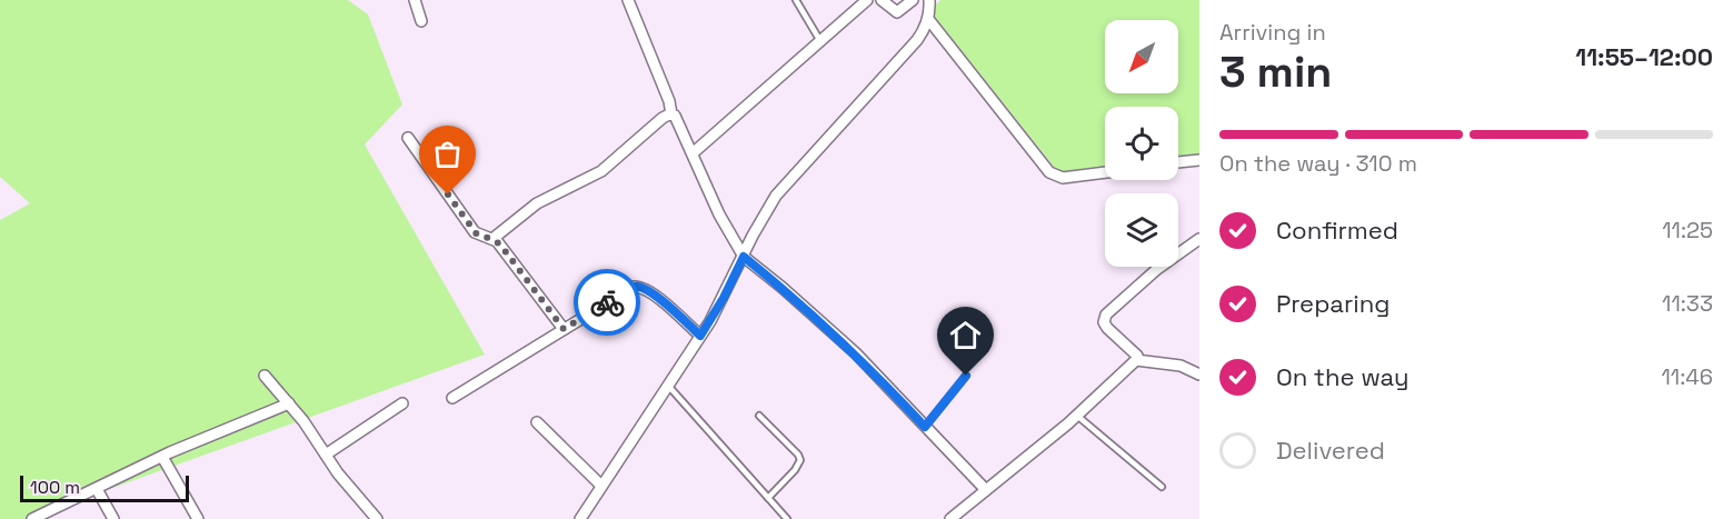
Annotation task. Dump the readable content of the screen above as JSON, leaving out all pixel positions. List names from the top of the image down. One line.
{"scale_bar":"100 m","north":"bottom left","page":{"heading":["3 min","Arriving in","11:55–12:00"],"bar":"On the way · 310 m","list":[["Confirmed","11:25"],["Preparing","11:33"],["On the way","11:46"],"Delivered"],"scale":"100 m"}}
